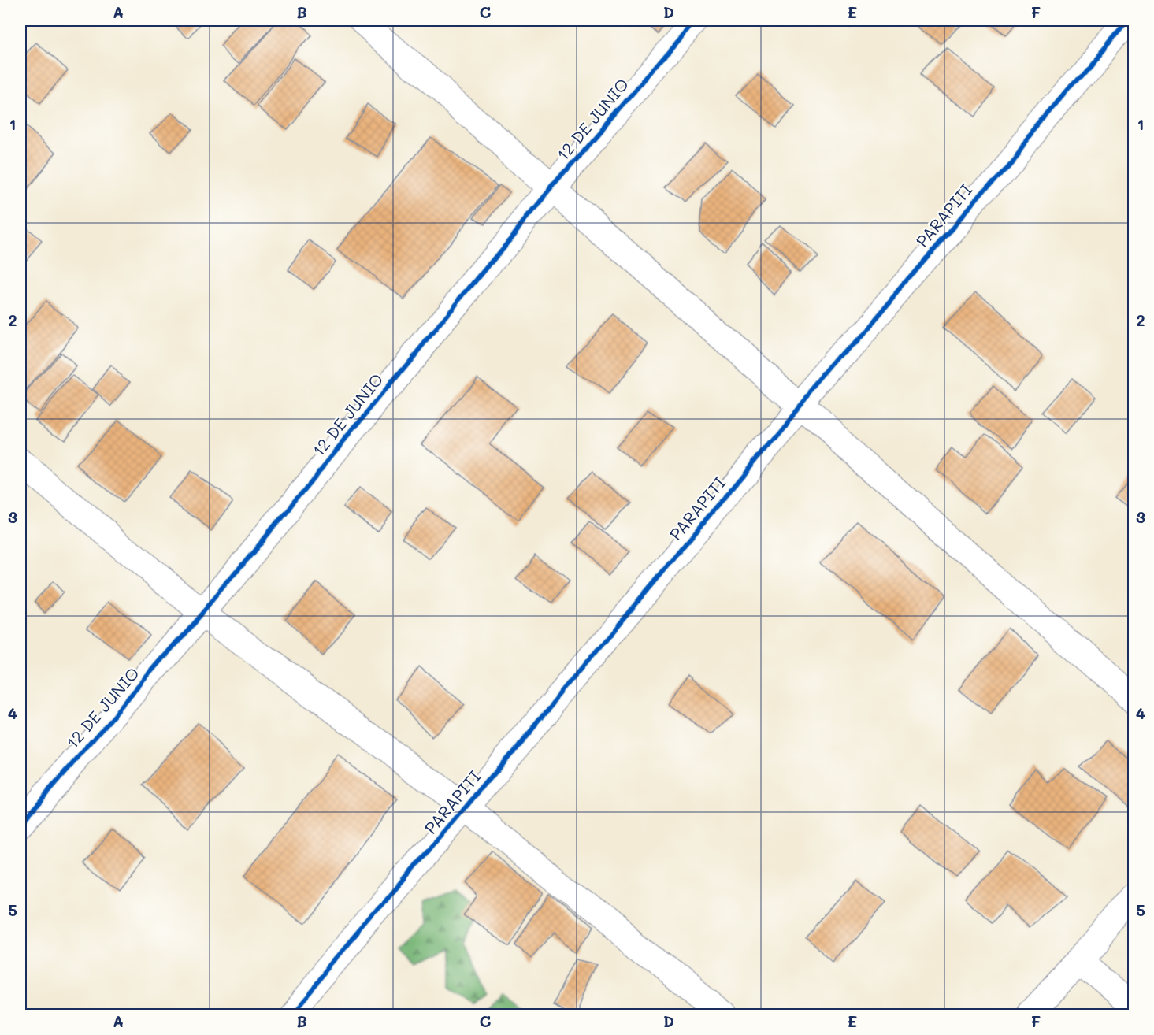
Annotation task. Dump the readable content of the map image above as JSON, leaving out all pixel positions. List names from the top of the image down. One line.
{"streets":{"street":["12 DE JUNIO","PARAPITI"]},"grid":{"columns":["A","B","C","D","E","F"],"rows":["1","2","3","4","5"]}}
